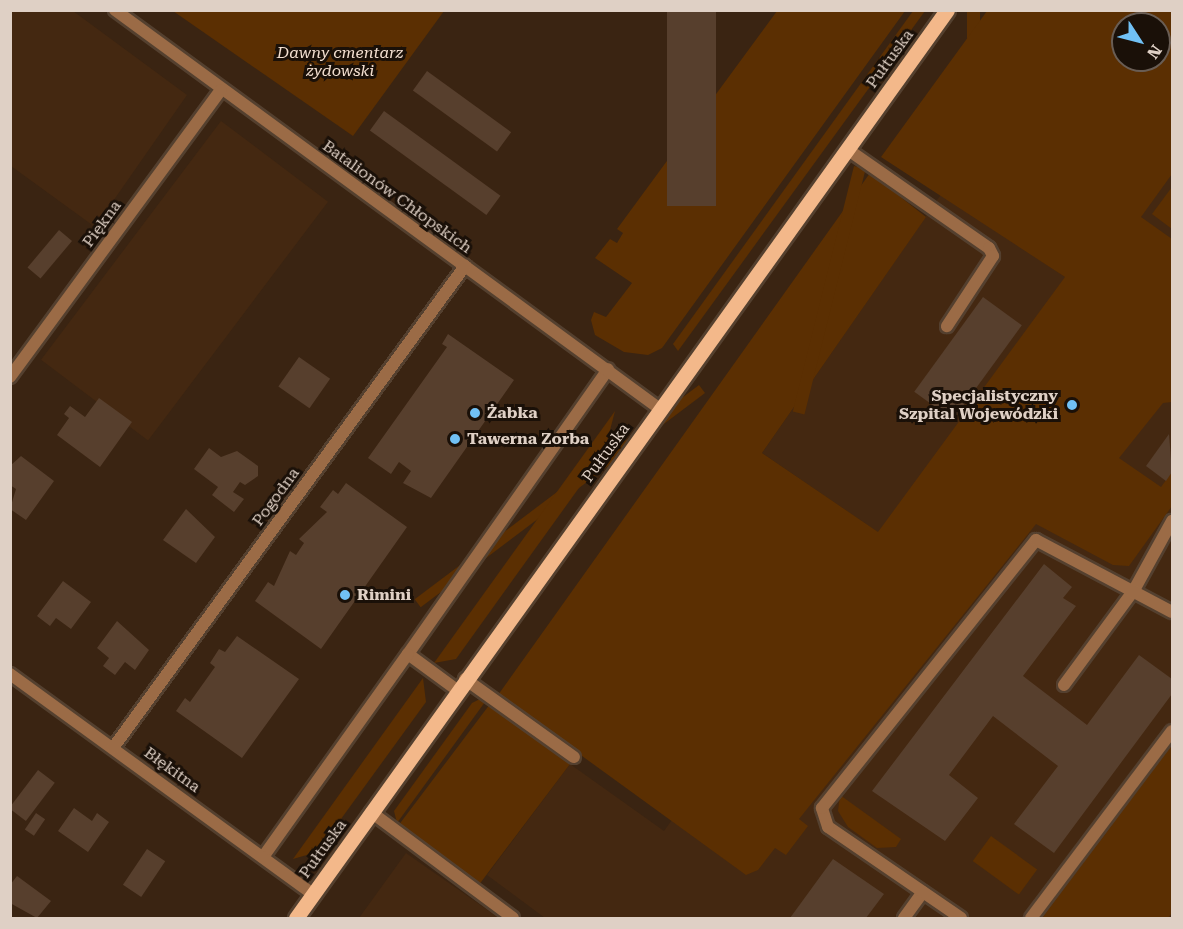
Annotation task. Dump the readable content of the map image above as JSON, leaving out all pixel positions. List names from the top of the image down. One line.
{"streets":{"main road":["Pułtuska"],"street":["Batalionów Chłopskich","Piękna","Pogodna","Błękitna"]},"crossings":[["Pułtuska","Batalionów Chłopskich"],["Pułtuska","Błękitna"],["Batalionów Chłopskich","Piękna"],["Batalionów Chłopskich","Pogodna"],["Pogodna","Błękitna"]],"parks":["Dawny cmentarz żydowski"],"places":["Specjalistyczny Szpital Wojewódzki","Żabka","Tawerna Zorba","Rimini"],"north":"bottom right"}
